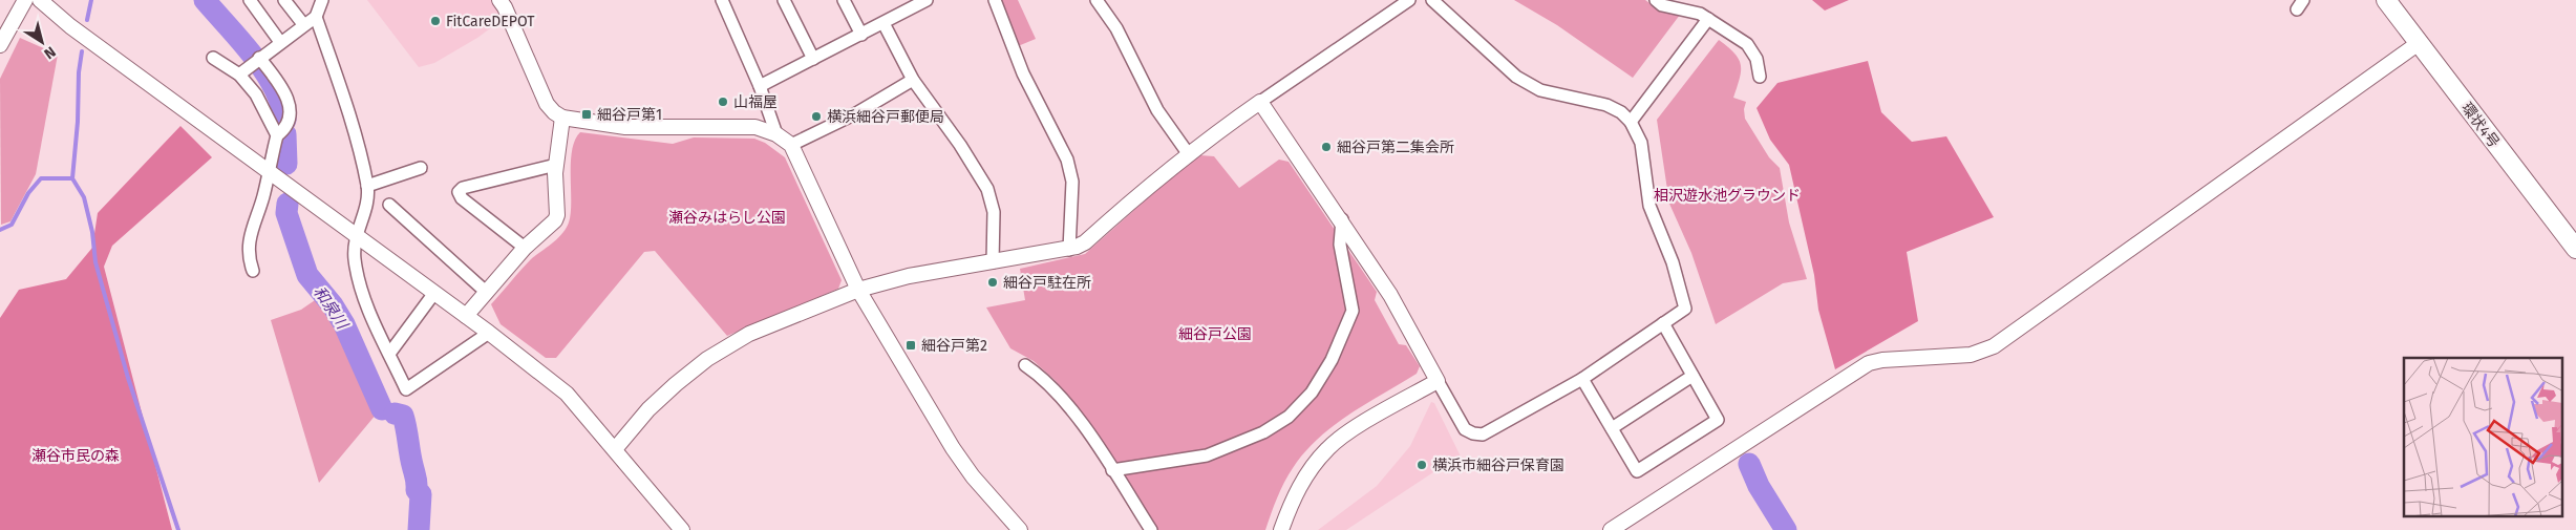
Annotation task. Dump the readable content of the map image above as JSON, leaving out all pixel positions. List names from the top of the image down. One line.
{"streets":{"main road":["環状4号"]},"water":["和泉川"],"parks":["相沢遊水池グラウンド","瀬谷みはらし公園","細谷戸公園","瀬谷市民の森"],"places":{"other":["FitCareDEPOT","山福屋","横浜細谷戸郵便局","細谷戸第二集会所","細谷戸駐在所","横浜市細谷戸保育園"],"transit":["細谷戸第1","細谷戸第2"]},"north":"bottom right"}
